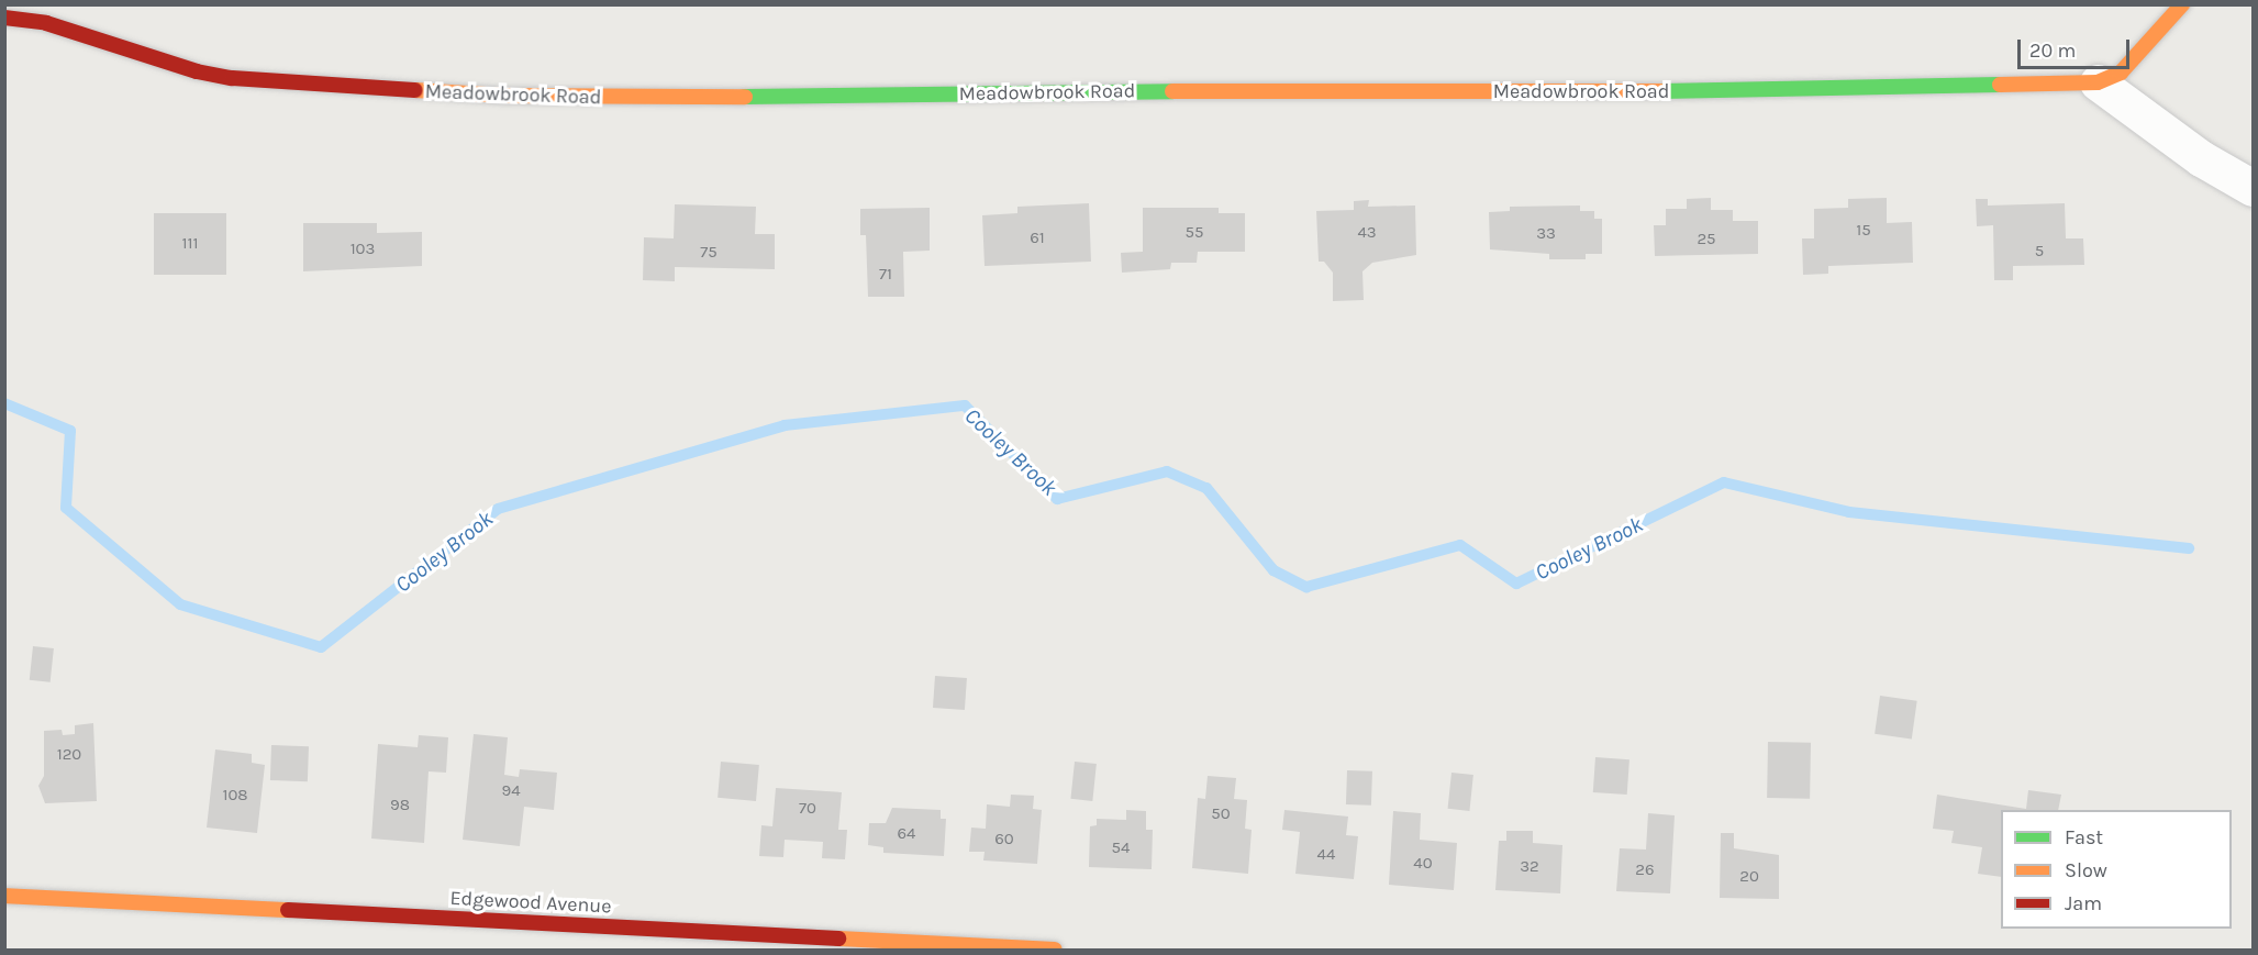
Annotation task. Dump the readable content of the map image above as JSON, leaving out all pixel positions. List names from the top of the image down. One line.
{"streets":{"street":["Meadowbrook Road","Edgewood Avenue"]},"water":["Cooley Brook"],"house_numbers":["15","55","43","33","61","25","111","103","5","75","71","120","94","108","98","70","50","64","60","54","44","40","32","26","20"],"legend":["Fast","Slow","Jam"],"scale_bar":"20 m"}
